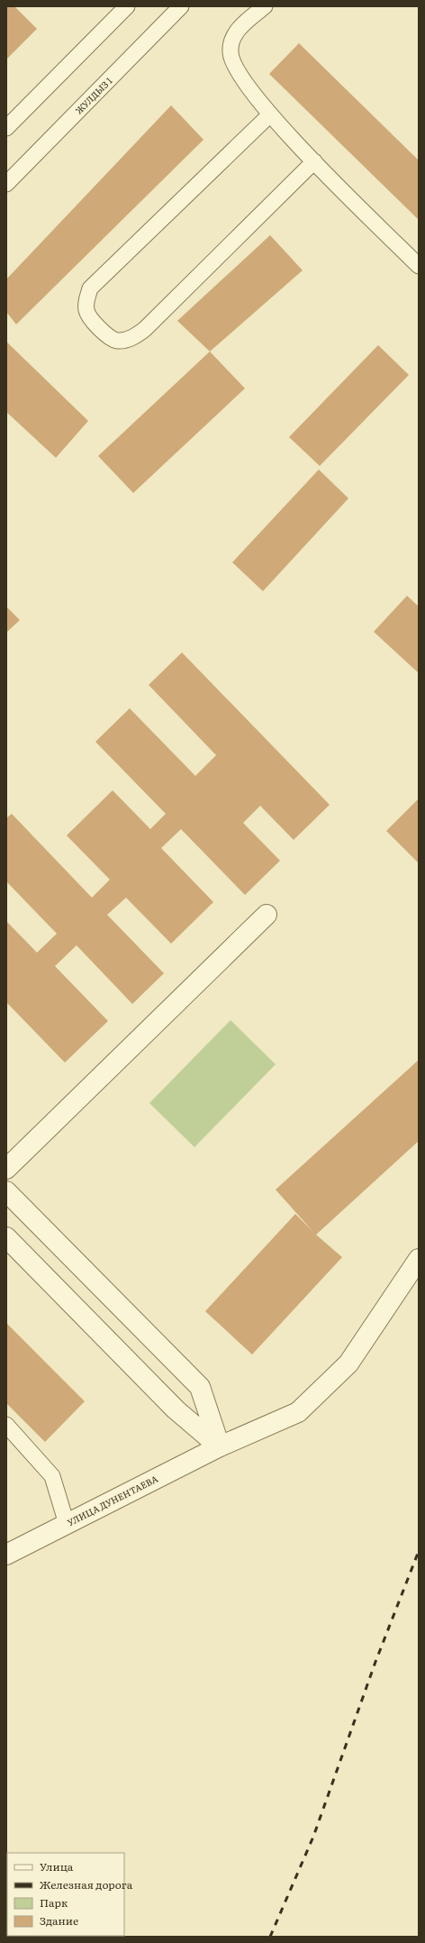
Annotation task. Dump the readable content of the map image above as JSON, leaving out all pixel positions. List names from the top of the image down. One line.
{"streets":{"street":["УЛИЦА ДУНЕНТАЕВА"],"lane":["ЖУЛДЫЗ 1"]},"legend":["Улица","Железная дорога","Парк","Здание"]}
